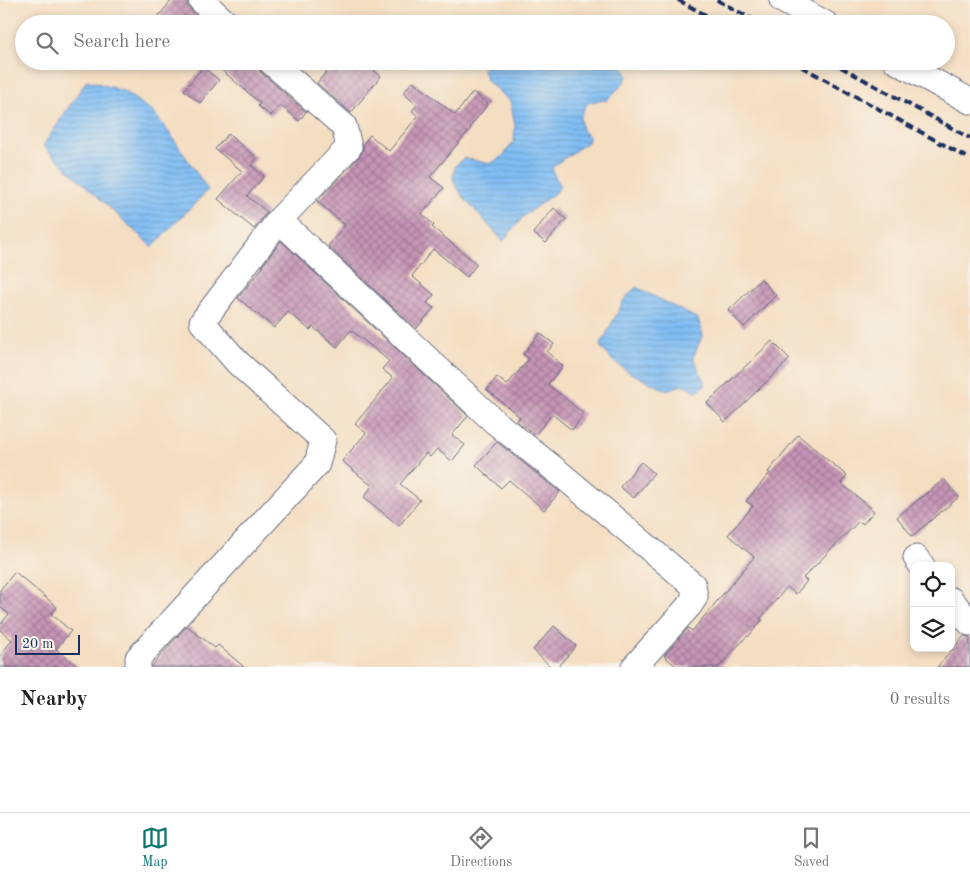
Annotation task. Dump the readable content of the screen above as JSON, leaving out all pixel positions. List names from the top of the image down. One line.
{"scale_bar":"20 m","page":{"search":"Search here","scale":"20 m","heading":["Nearby","0 results"],"nav":["Map","Directions","Saved"]}}
